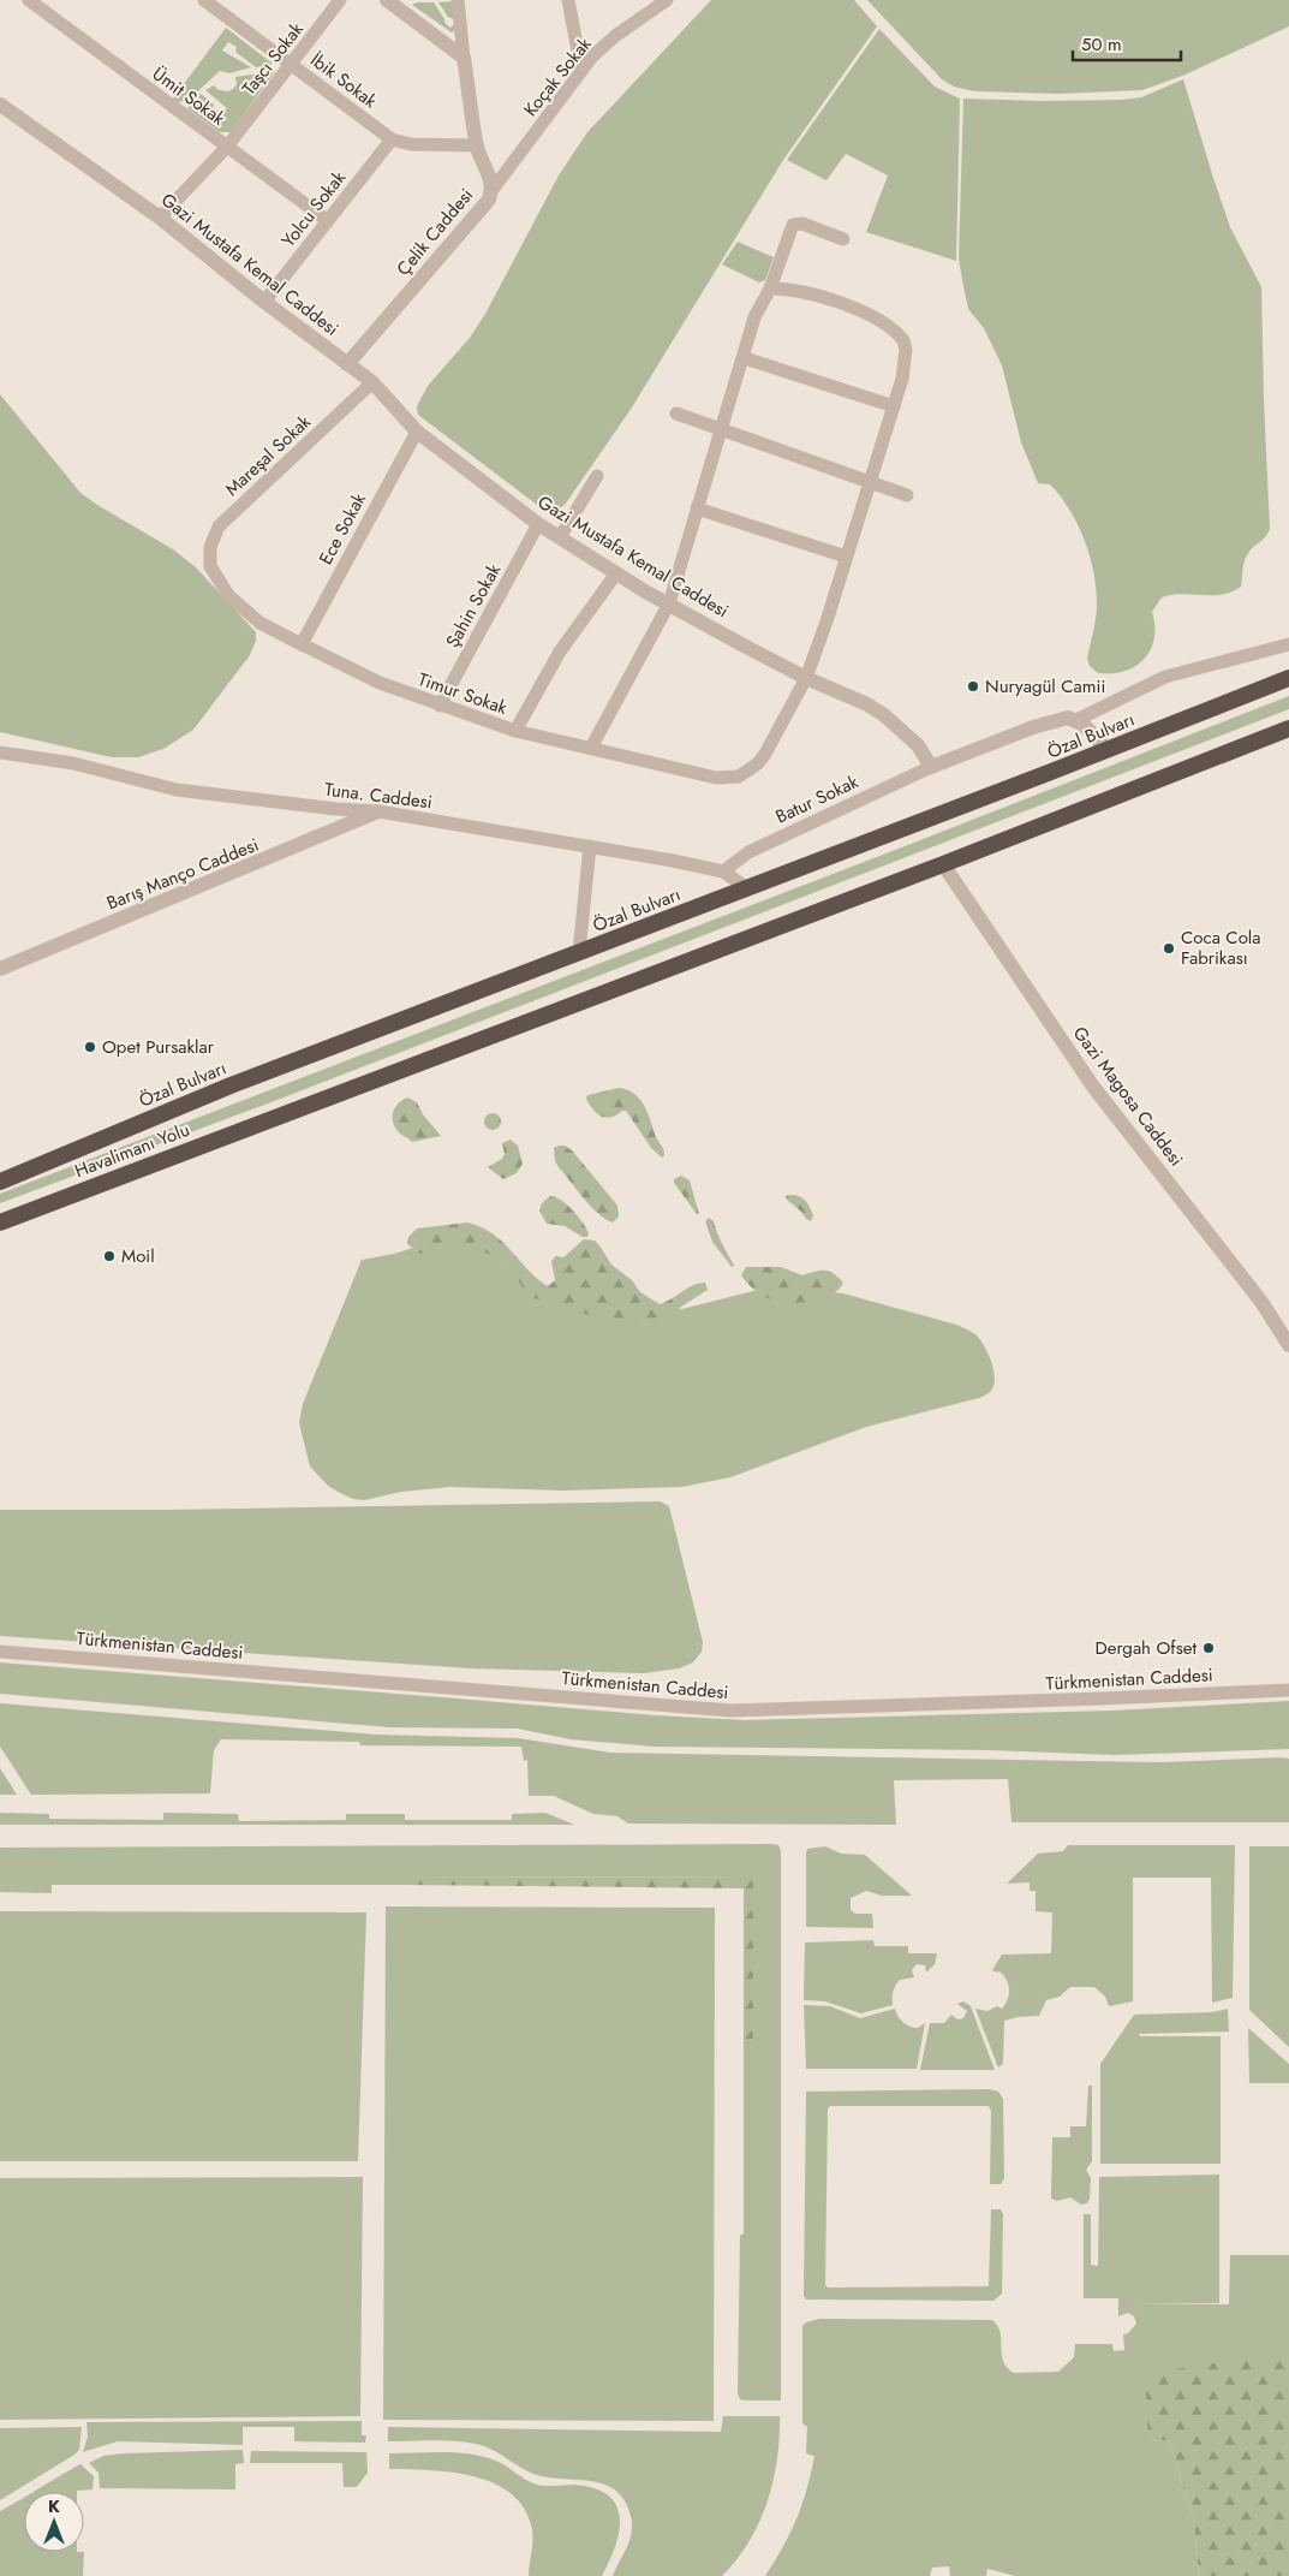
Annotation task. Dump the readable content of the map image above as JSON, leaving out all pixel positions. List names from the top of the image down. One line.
{"streets":{"highway":["Özal Bulvarı","Havalimanı Yolu"],"street":["Taşcı Sokak","Koçak Sokak","İbik Sokak","Ümit Sokak","Yolcu Sokak","Çelik Caddesi","Gazi Mustafa Kemal Caddesi","Mareşal Sokak","Ece Sokak","Şahin Sokak","Timur Sokak","Tuna. Caddesi","Batur Sokak","Barış Manço Caddesi","Gazi Magosa Caddesi","Türkmenistan Caddesi"]},"crossings":[["Taşcı Sokak","İbik Sokak"],["Taşcı Sokak","Ümit Sokak"],["Taşcı Sokak","Gazi Mustafa Kemal Caddesi"],["Koçak Sokak","Çelik Caddesi"],["İbik Sokak","Yolcu Sokak"],["İbik Sokak","Çelik Caddesi"],["Ümit Sokak","Yolcu Sokak"],["Yolcu Sokak","Gazi Mustafa Kemal Caddesi"],["Çelik Caddesi","Gazi Mustafa Kemal Caddesi"],["Gazi Mustafa Kemal Caddesi","Mareşal Sokak"],["Gazi Mustafa Kemal Caddesi","Ece Sokak"],["Gazi Mustafa Kemal Caddesi","Şahin Sokak"],["Gazi Mustafa Kemal Caddesi","Timur Sokak"],["Gazi Mustafa Kemal Caddesi","Batur Sokak"],["Mareşal Sokak","Timur Sokak"],["Ece Sokak","Timur Sokak"],["Şahin Sokak","Timur Sokak"],["Özal Bulvarı","Tuna. Caddesi"],["Tuna. Caddesi","Batur Sokak"],["Tuna. Caddesi","Barış Manço Caddesi"],["Gazi Magosa Caddesi","Havalimanı Yolu"]],"places":["Nuryagül Camii","Coca Cola Fabrikası","Opet Pursaklar","Moil","Dergah Ofset"],"scale_bar":"50 m","north":"top"}
